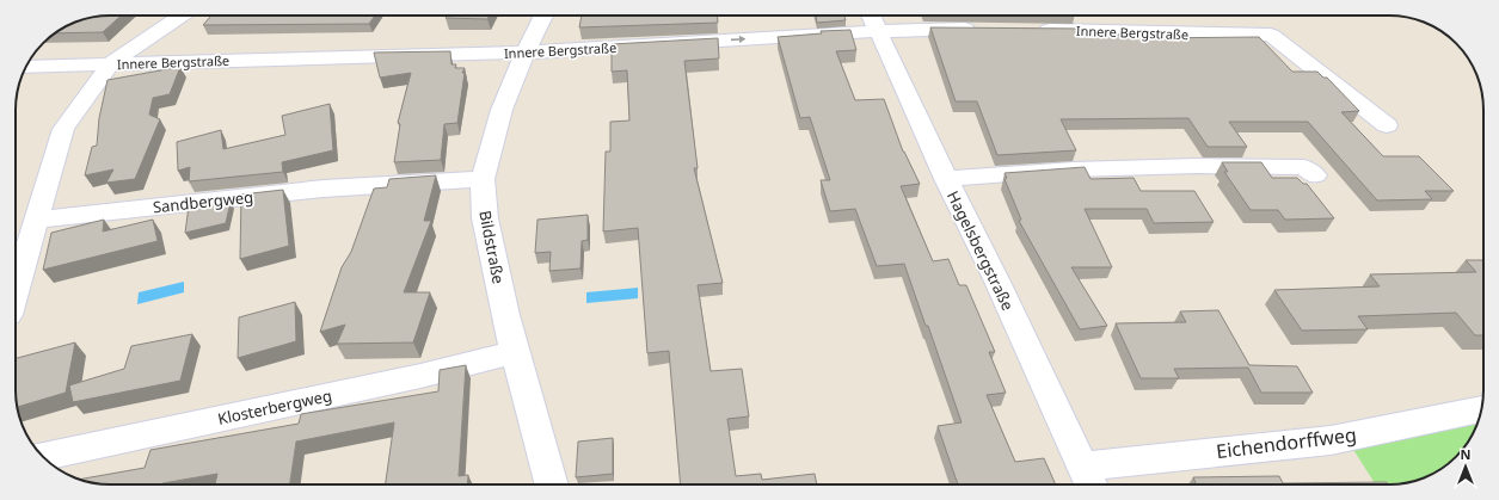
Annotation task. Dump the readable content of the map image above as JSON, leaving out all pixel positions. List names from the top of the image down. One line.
{"streets":{"street":["Innere Bergstraße","Sandbergweg","Bildstraße","Hagelsbergstraße","Klosterbergweg","Eichendorffweg"]},"crossings":[["Innere Bergstraße","Bildstraße"],["Innere Bergstraße","Hagelsbergstraße"],["Sandbergweg","Bildstraße"],["Bildstraße","Klosterbergweg"],["Hagelsbergstraße","Eichendorffweg"]],"north":"top"}
